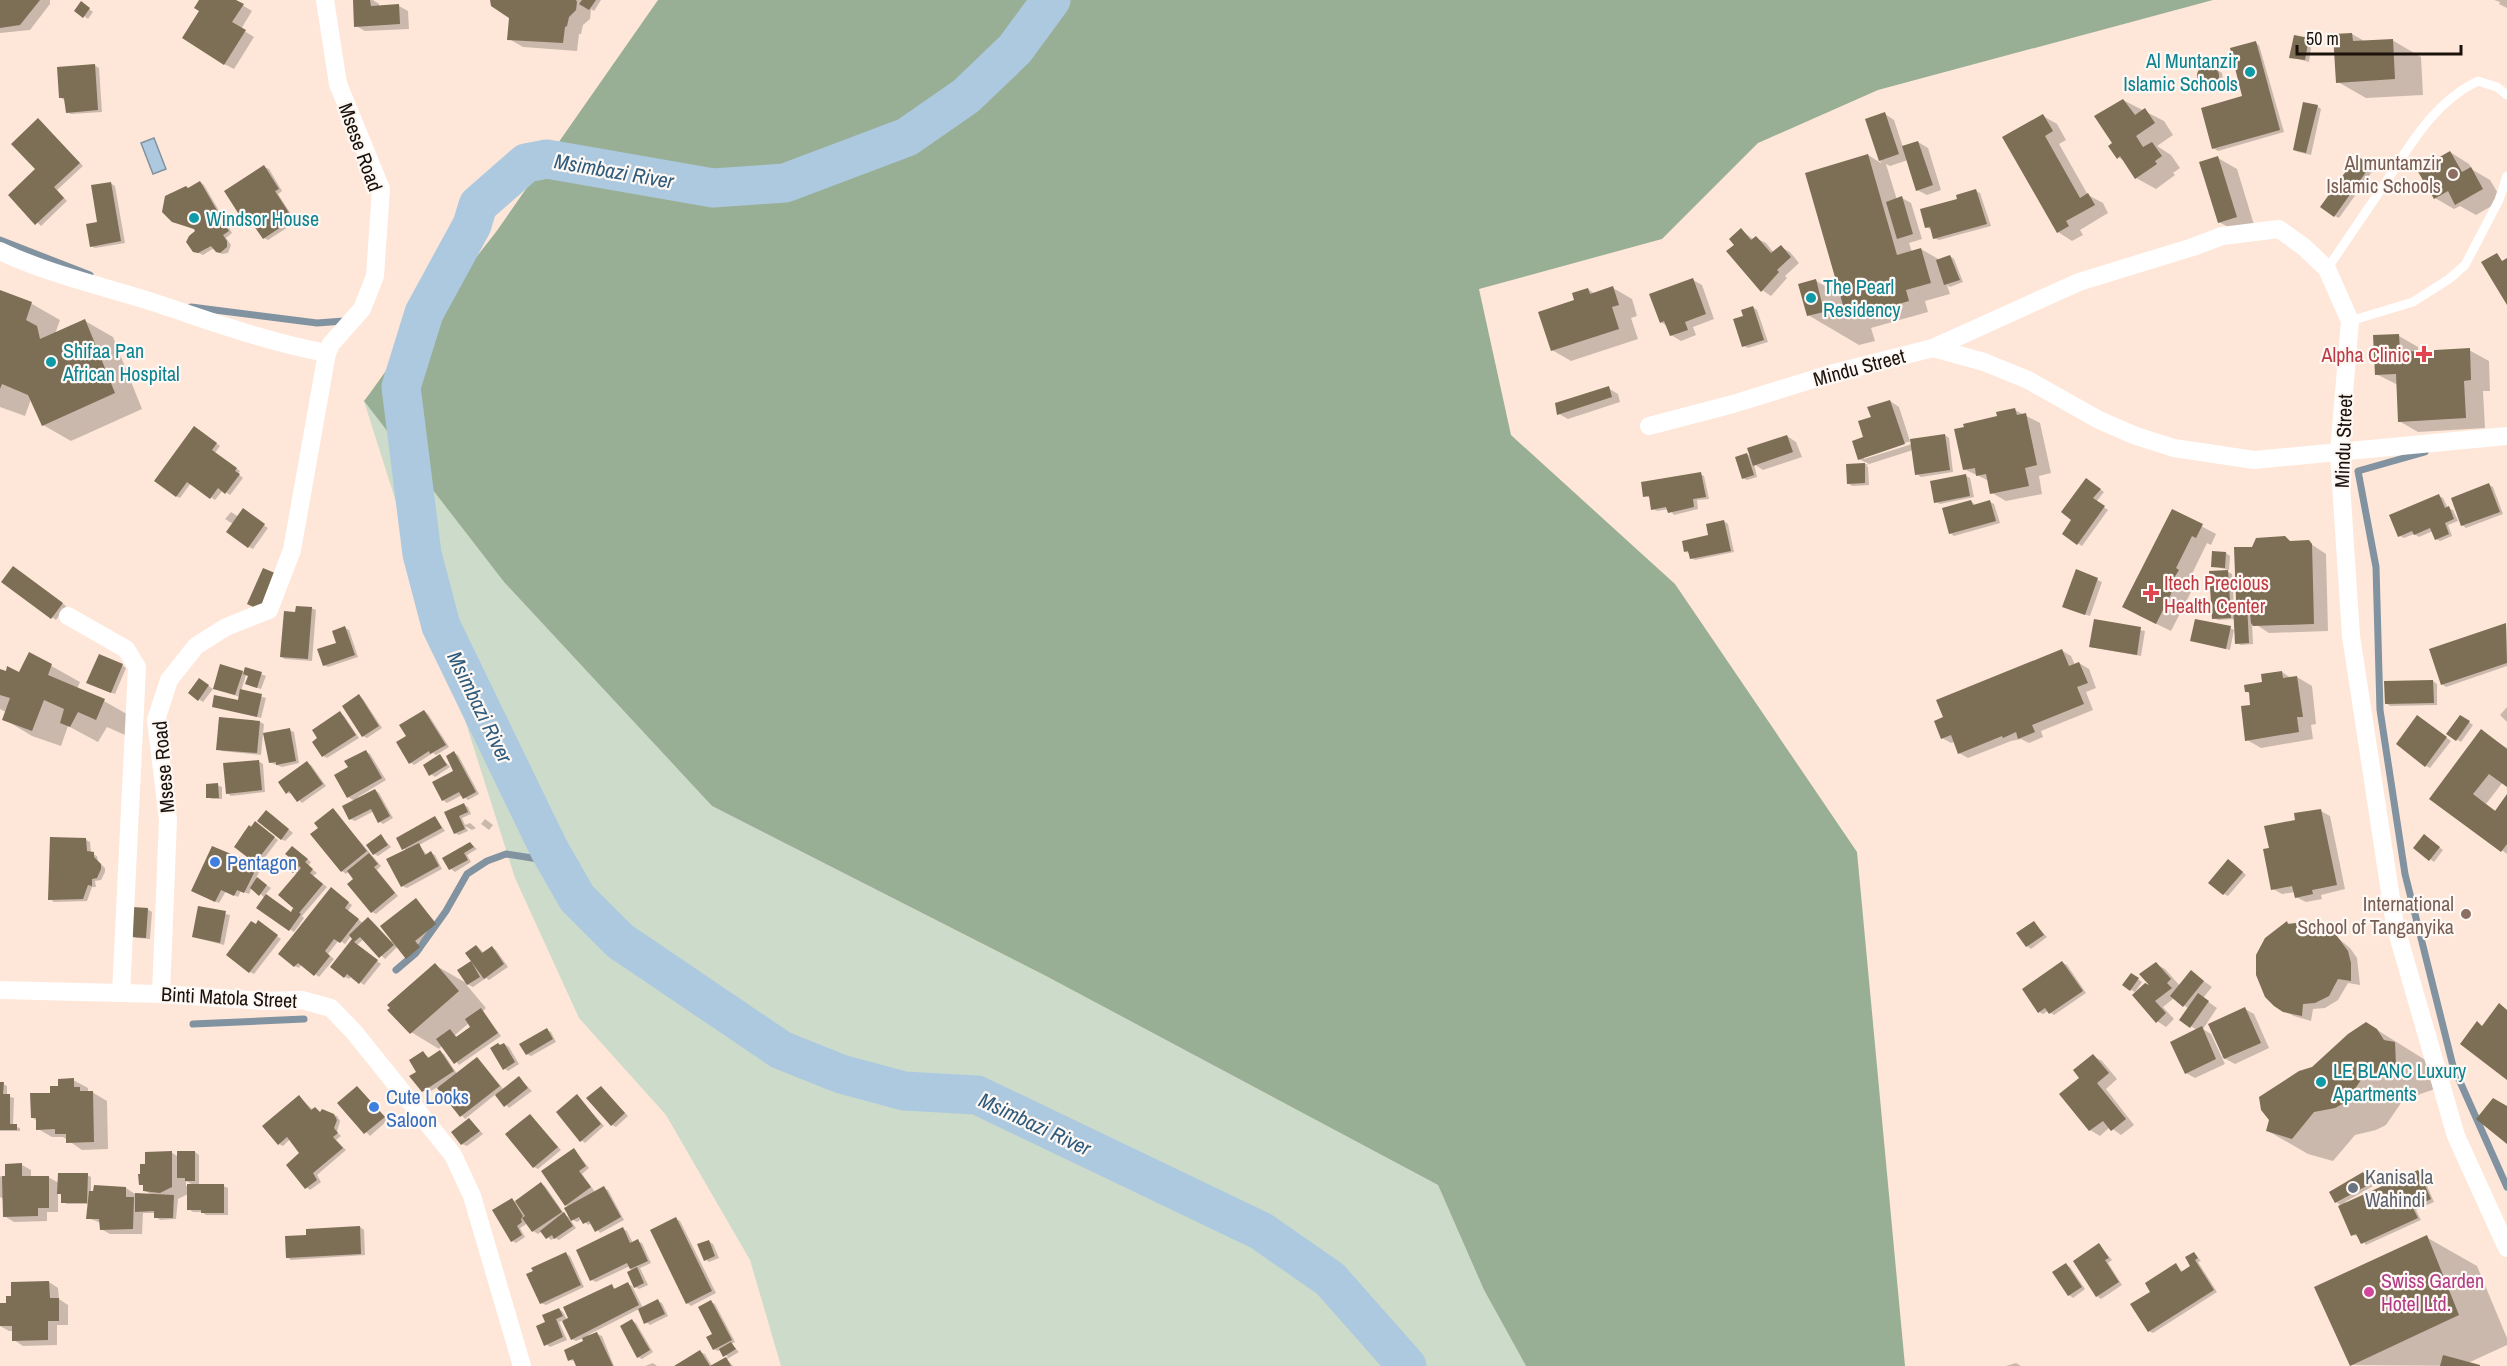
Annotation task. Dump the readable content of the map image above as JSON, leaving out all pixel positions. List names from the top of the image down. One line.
{"streets":{"street":["Msese Road","Mindu Street","Binti Matola Street"]},"crossings":[["Msese Road","Binti Matola Street"]],"water":["Msimbazi River"],"places":{"other":["Al Muntanzir Islamic Schools","Al muntamzir Islamic Schools","Windsor House","The Pearl Residency","Shifaa Pan African Hospital","Pentagon","International School of Tanganyika","LE BLANC Luxury Apartments","Cute Looks Saloon","Kanisa la Wahindi","Swiss Garden Hotel Ltd."],"health":["Alpha Clinic","Itech Precious Health Center"]},"scale_bar":"50 m"}
